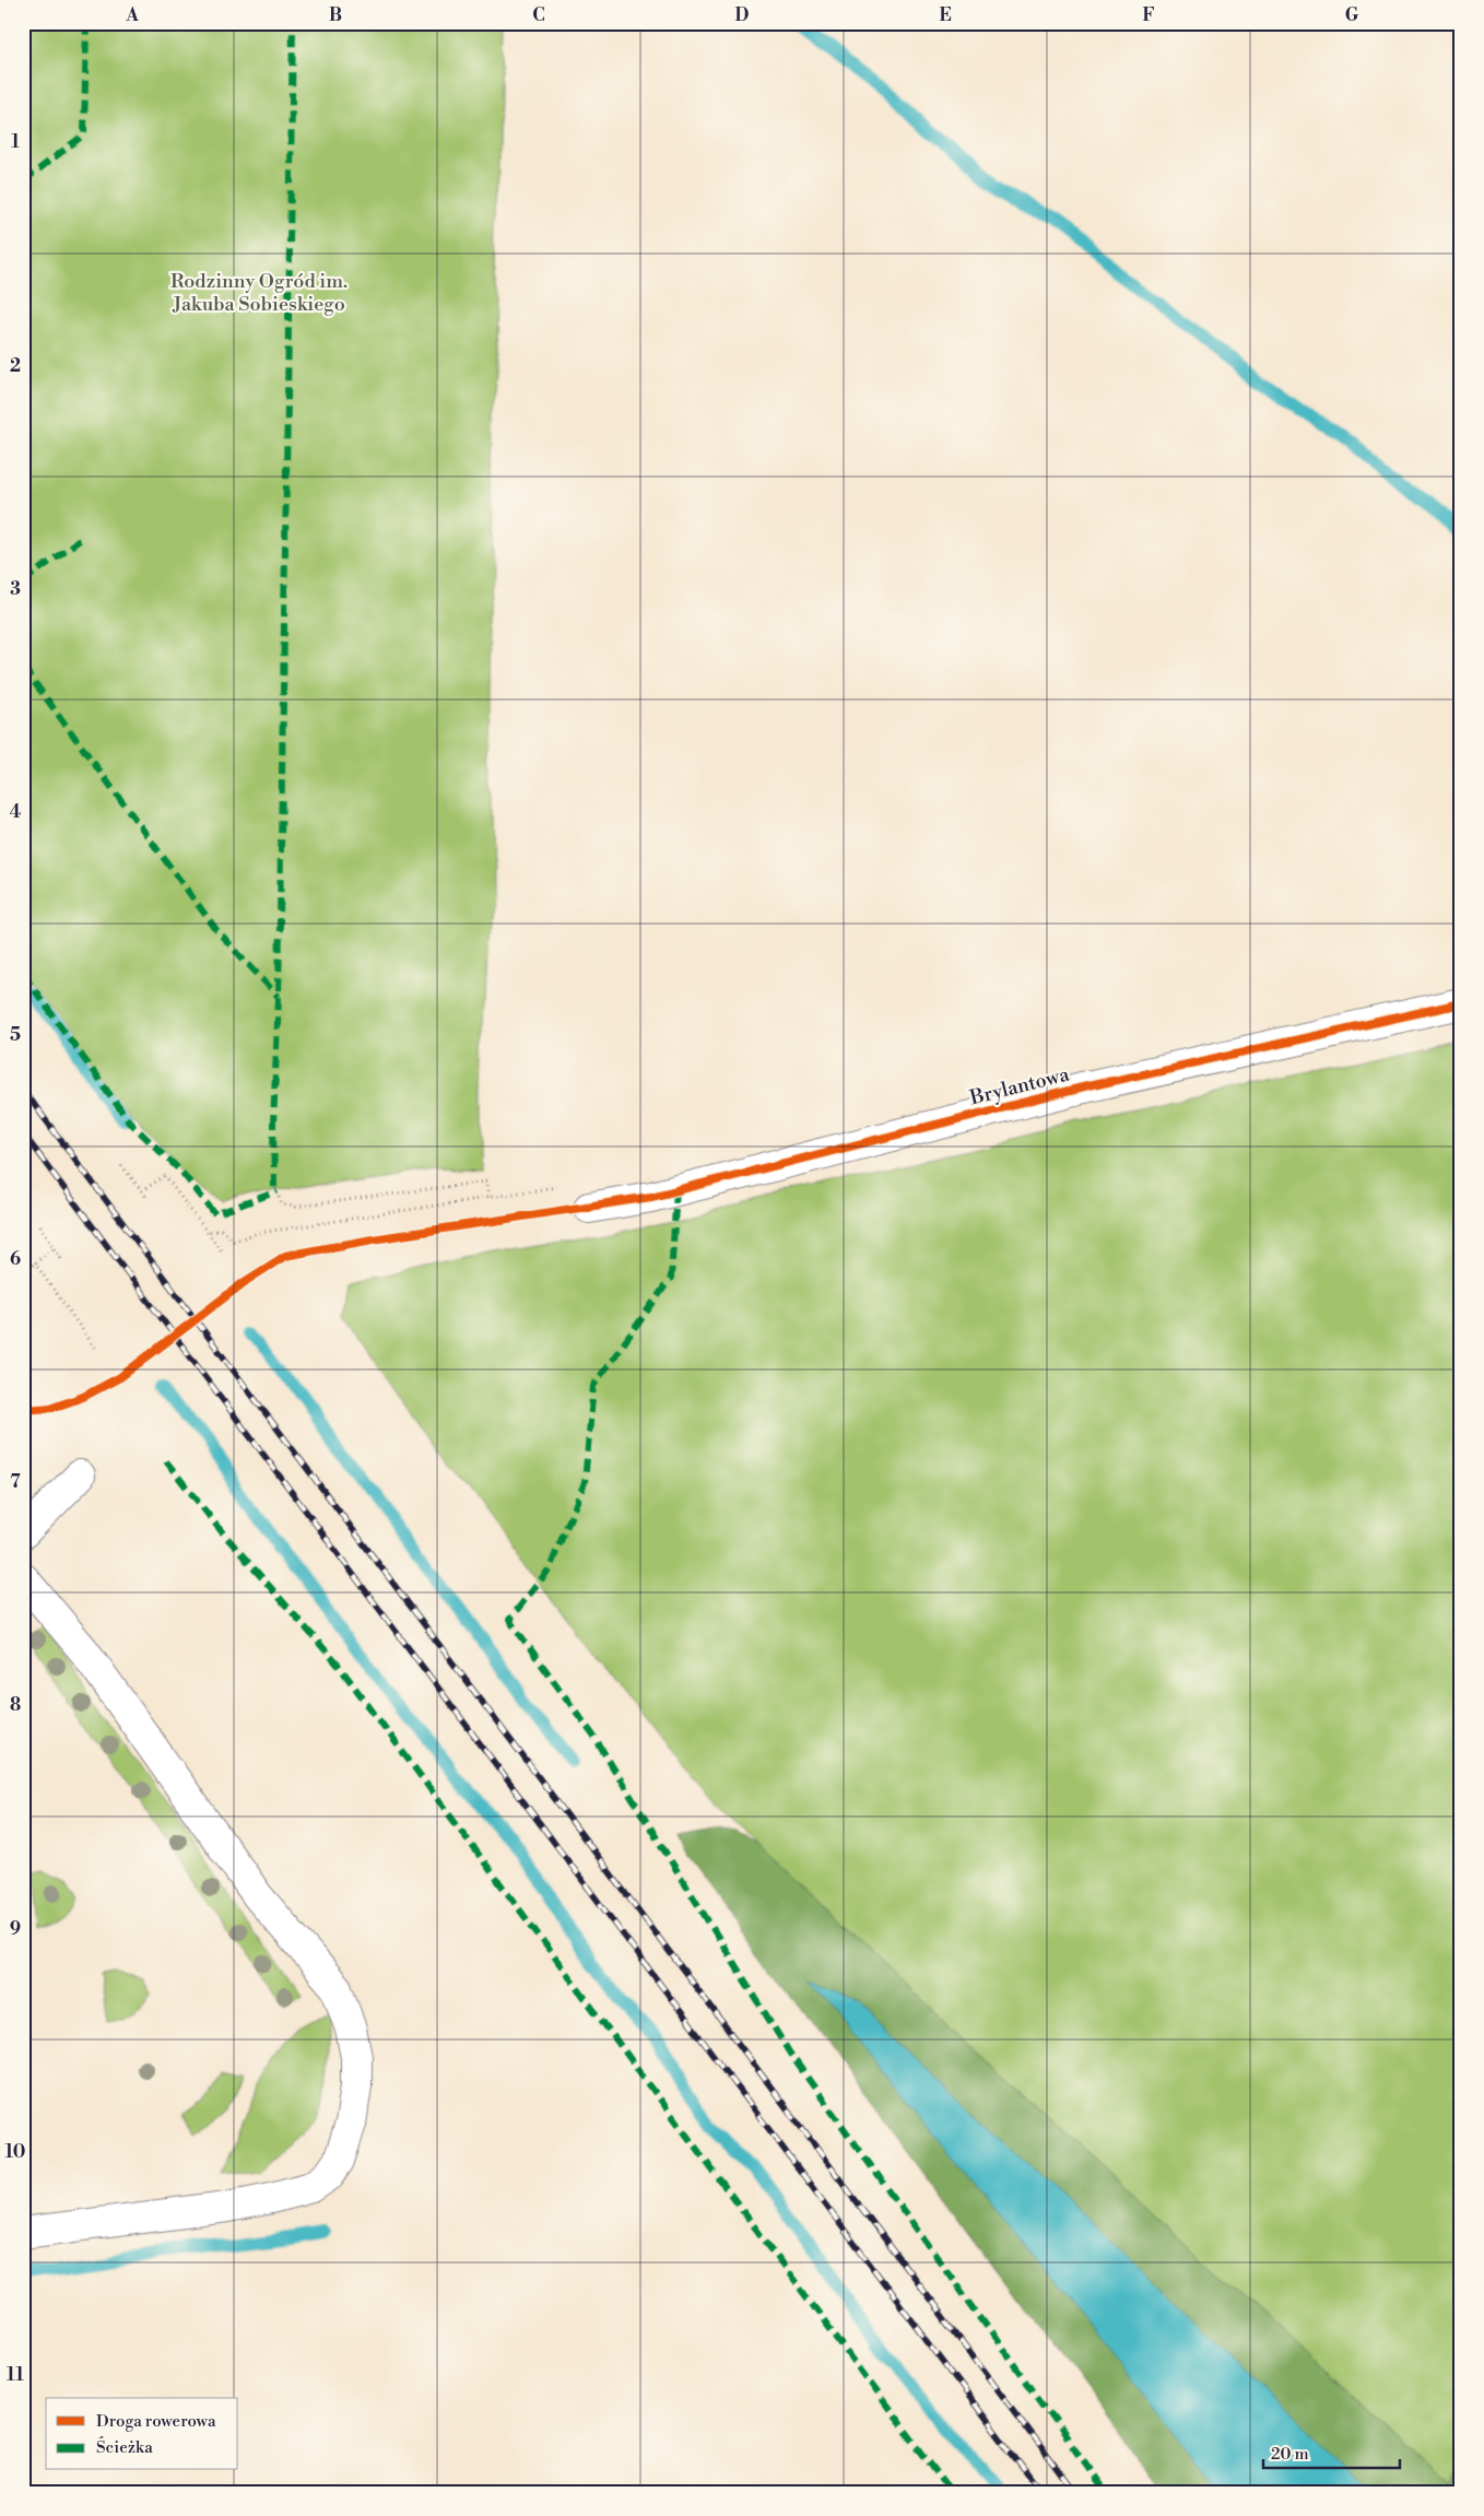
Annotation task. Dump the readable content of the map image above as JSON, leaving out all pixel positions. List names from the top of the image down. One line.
{"streets":{"street":["Brylantowa"]},"parks":["Rodzinny Ogród im. Jakuba Sobieskiego"],"legend":["Droga rowerowa","Ścieżka"],"scale_bar":"20 m","grid":{"columns":["A","B","C","D","E","F","G"],"rows":["1","2","3","4","5","6","7","8","9","10","11"]}}
